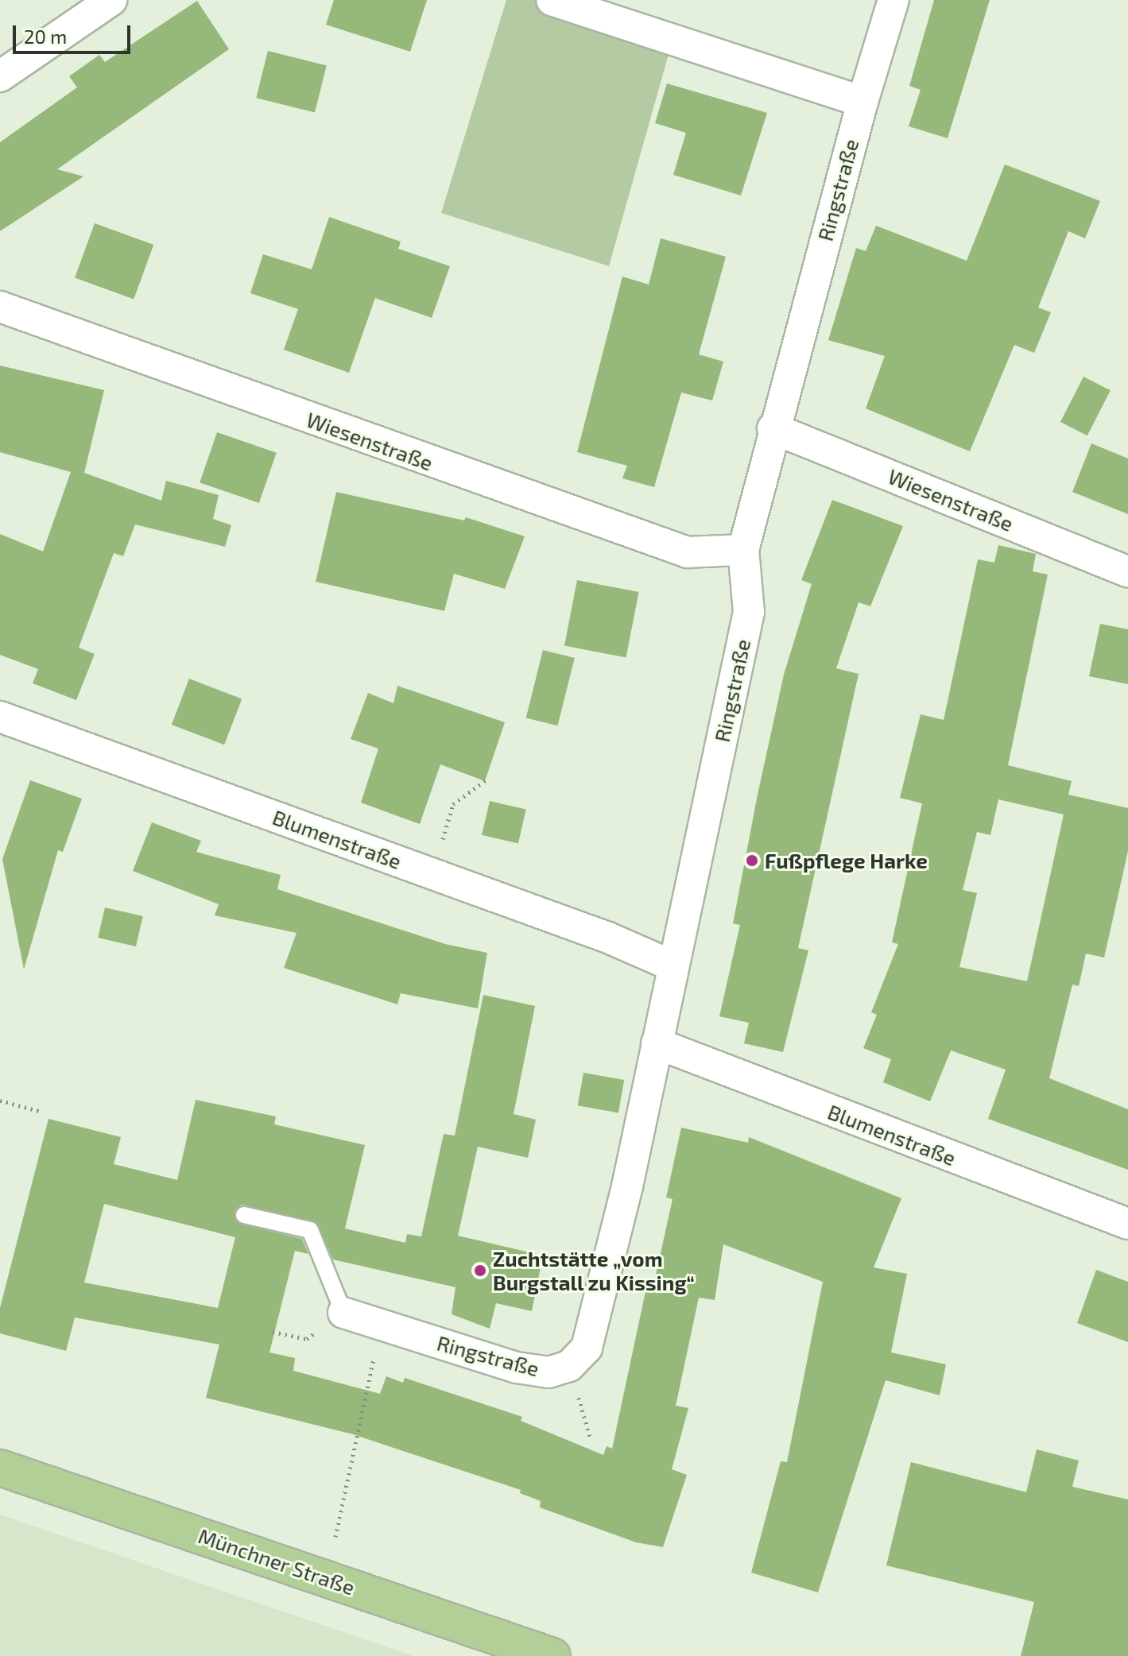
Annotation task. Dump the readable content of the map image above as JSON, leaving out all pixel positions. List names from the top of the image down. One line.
{"streets":{"main road":["Münchner Straße"],"street":["Ringstraße","Wiesenstraße","Blumenstraße"]},"crossings":[["Ringstraße","Wiesenstraße"],["Ringstraße","Blumenstraße"]],"places":["Fußpflege Harke","Zuchtstätte „vom Burgstall zu Kissing“"],"scale_bar":"20 m"}
